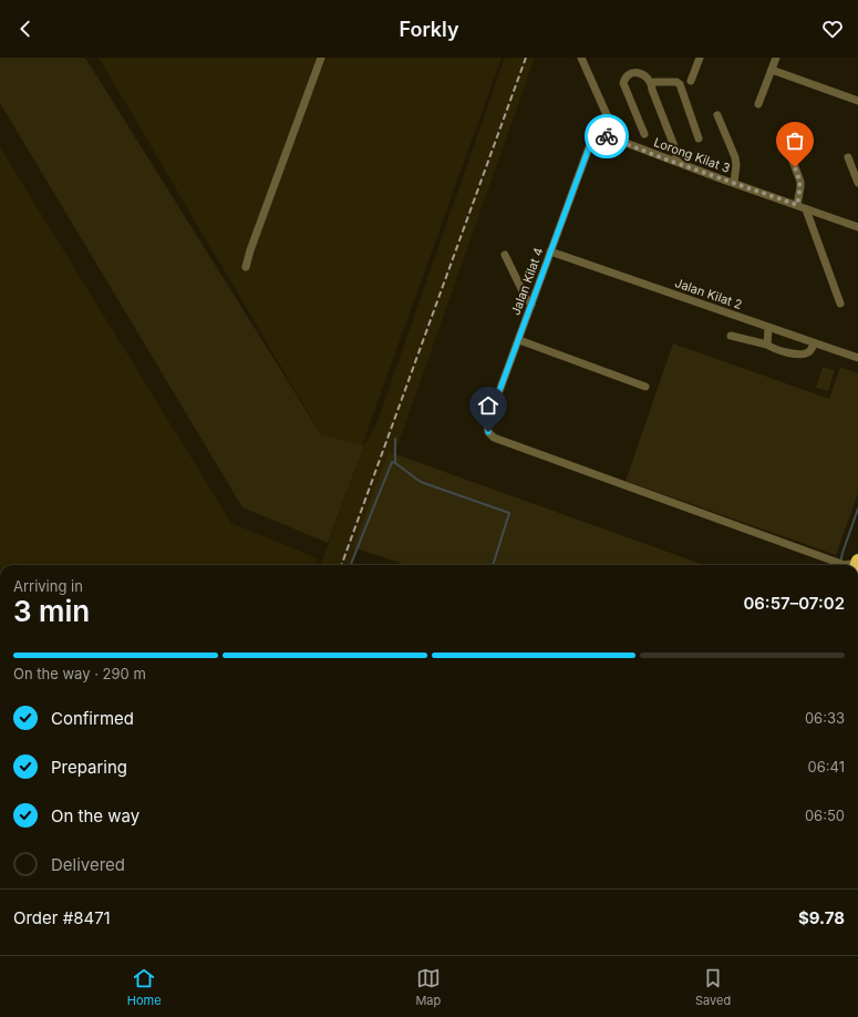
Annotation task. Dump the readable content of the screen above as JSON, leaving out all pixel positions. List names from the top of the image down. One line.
{"streets":{"street":["Lorong Kilat 3","Jalan Kilat 4","Jalan Kilat 2"]},"crossings":[["Lorong Kilat 3","Jalan Kilat 4"],["Jalan Kilat 4","Jalan Kilat 2"]],"page":{"header":"Forkly","heading":["3 min","Arriving in","06:57–07:02"],"panel":["Order #8471","$9.78"],"bar":"On the way · 290 m","list":[["Confirmed","06:33"],["Preparing","06:41"],["On the way","06:50"],"Delivered"],"tabs":["Home","Map","Saved"]}}
